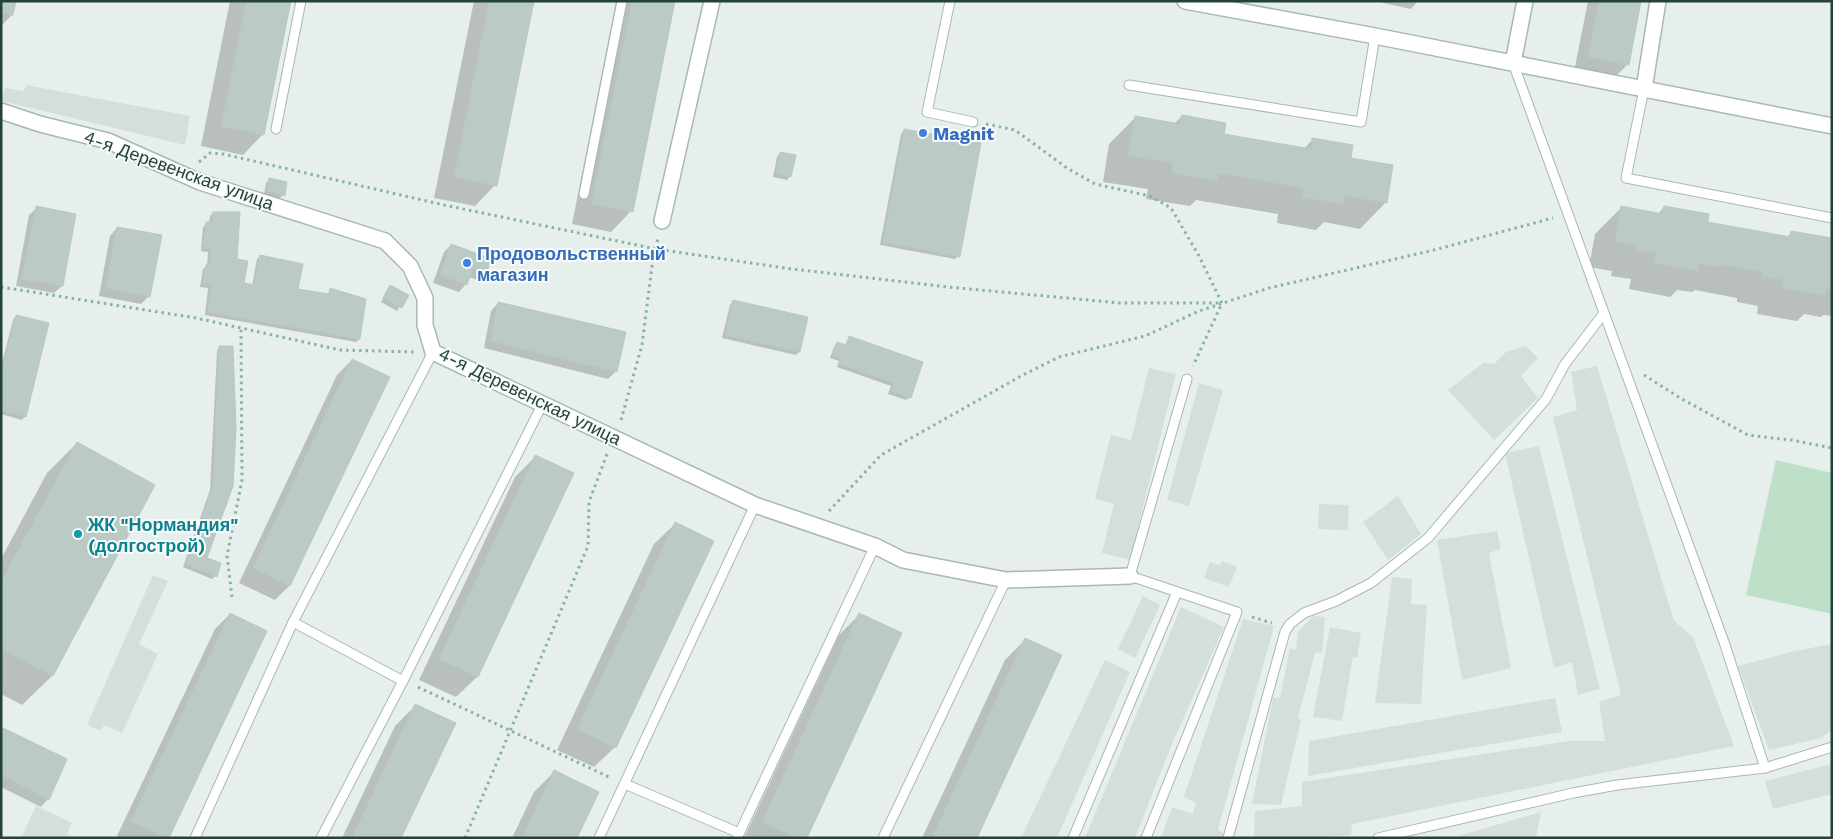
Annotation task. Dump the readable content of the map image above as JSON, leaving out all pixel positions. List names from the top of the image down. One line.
{"streets":{"street":["4-я Деревенская улица"]},"places":["Magnit","Продовольственный магазин","ЖК \"Нормандия\" (долгострой)"]}
